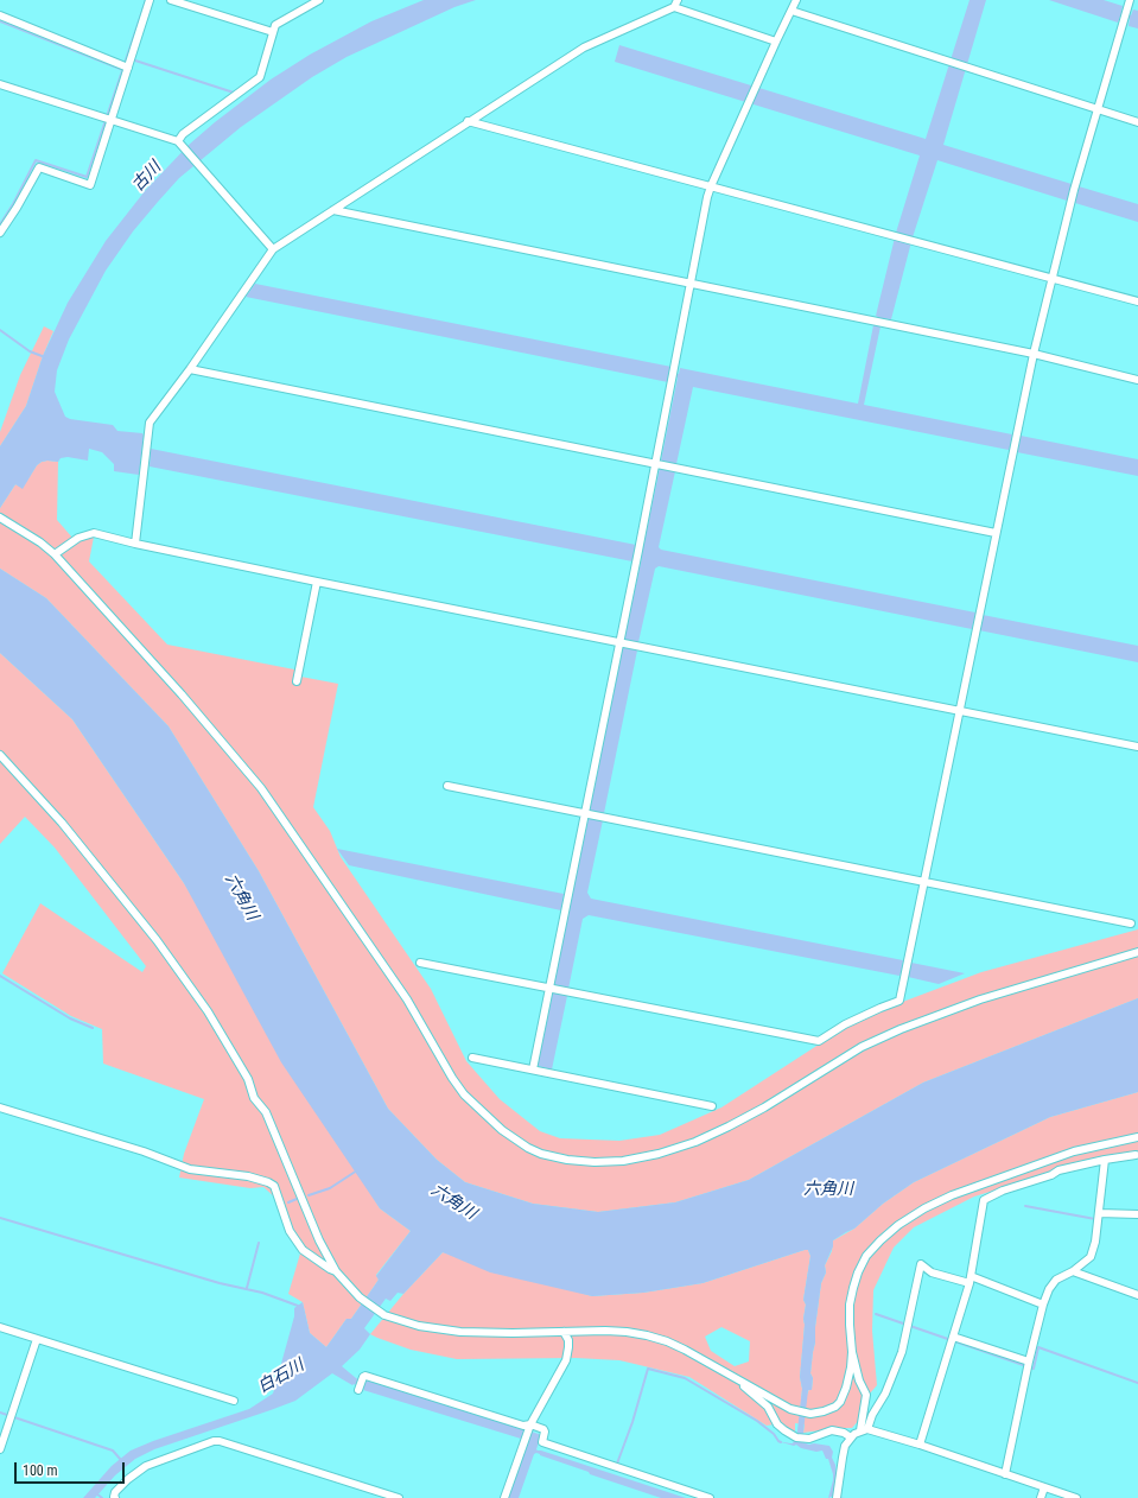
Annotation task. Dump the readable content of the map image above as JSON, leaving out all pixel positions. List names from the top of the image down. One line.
{"water":["古川","六角川","白石川"],"scale_bar":"100 m"}
